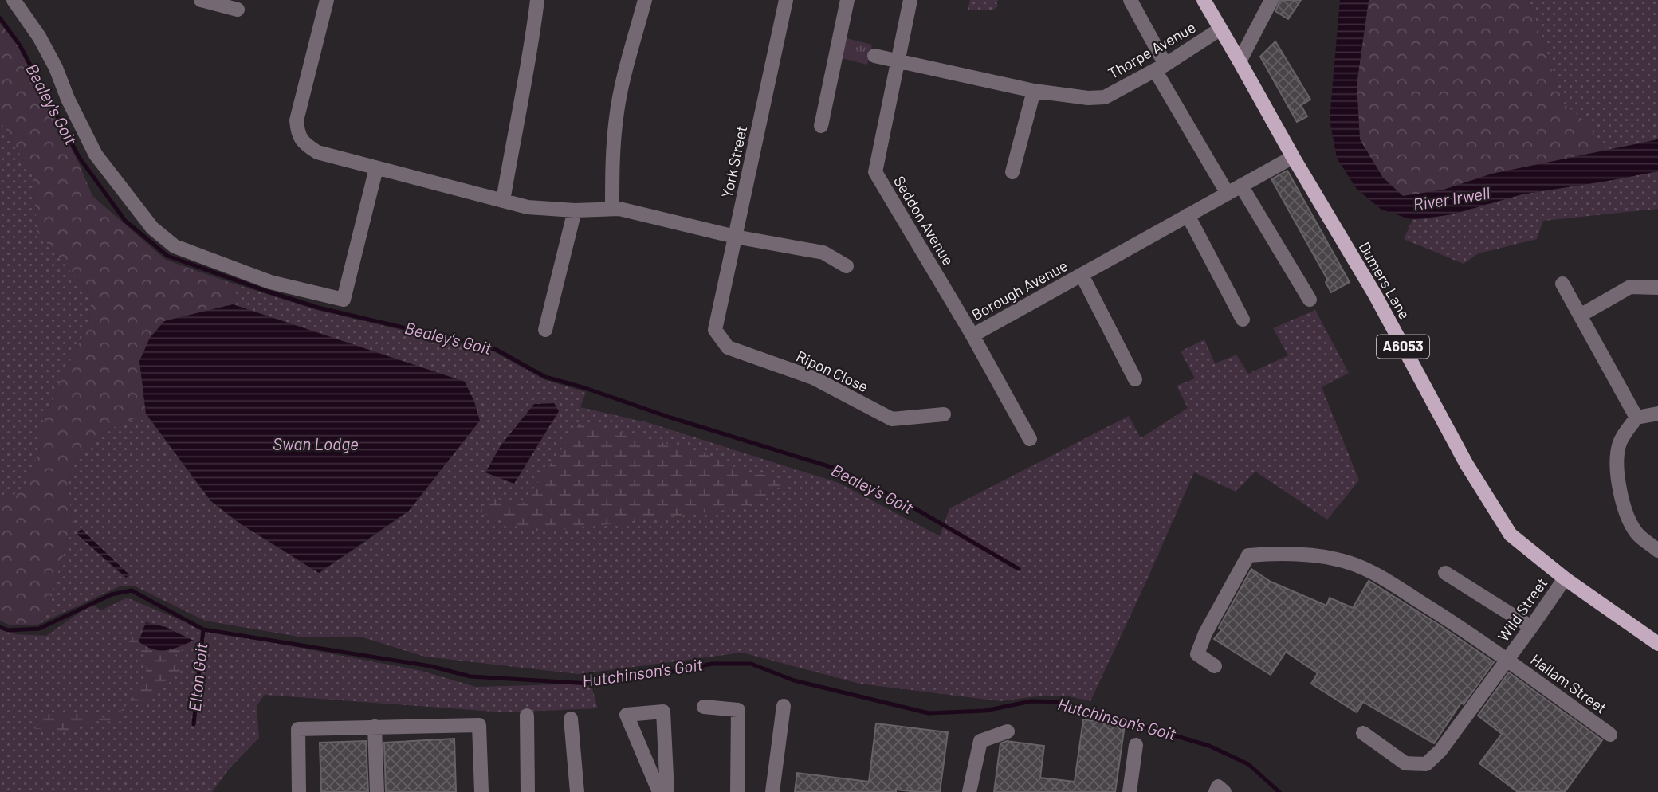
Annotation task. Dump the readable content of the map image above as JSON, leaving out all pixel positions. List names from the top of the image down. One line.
{"streets":{"main road":["Dumers Lane","A6053"],"street":["Thorpe Avenue","York Street","Seddon Avenue","Borough Avenue","Ripon Close","Wild Street","Hallam Street"]},"crossings":[["Thorpe Avenue","Seddon Avenue"],["Thorpe Avenue","Dumers Lane"],["York Street","Ripon Close"],["Seddon Avenue","Borough Avenue"],["Dumers Lane","Borough Avenue"],["Dumers Lane","Wild Street"],["Wild Street","Hallam Street"]],"water":["Bealey's Goit","River Irwell","Swan Lodge","Hutchinson's Goit","Elton Goit"]}
